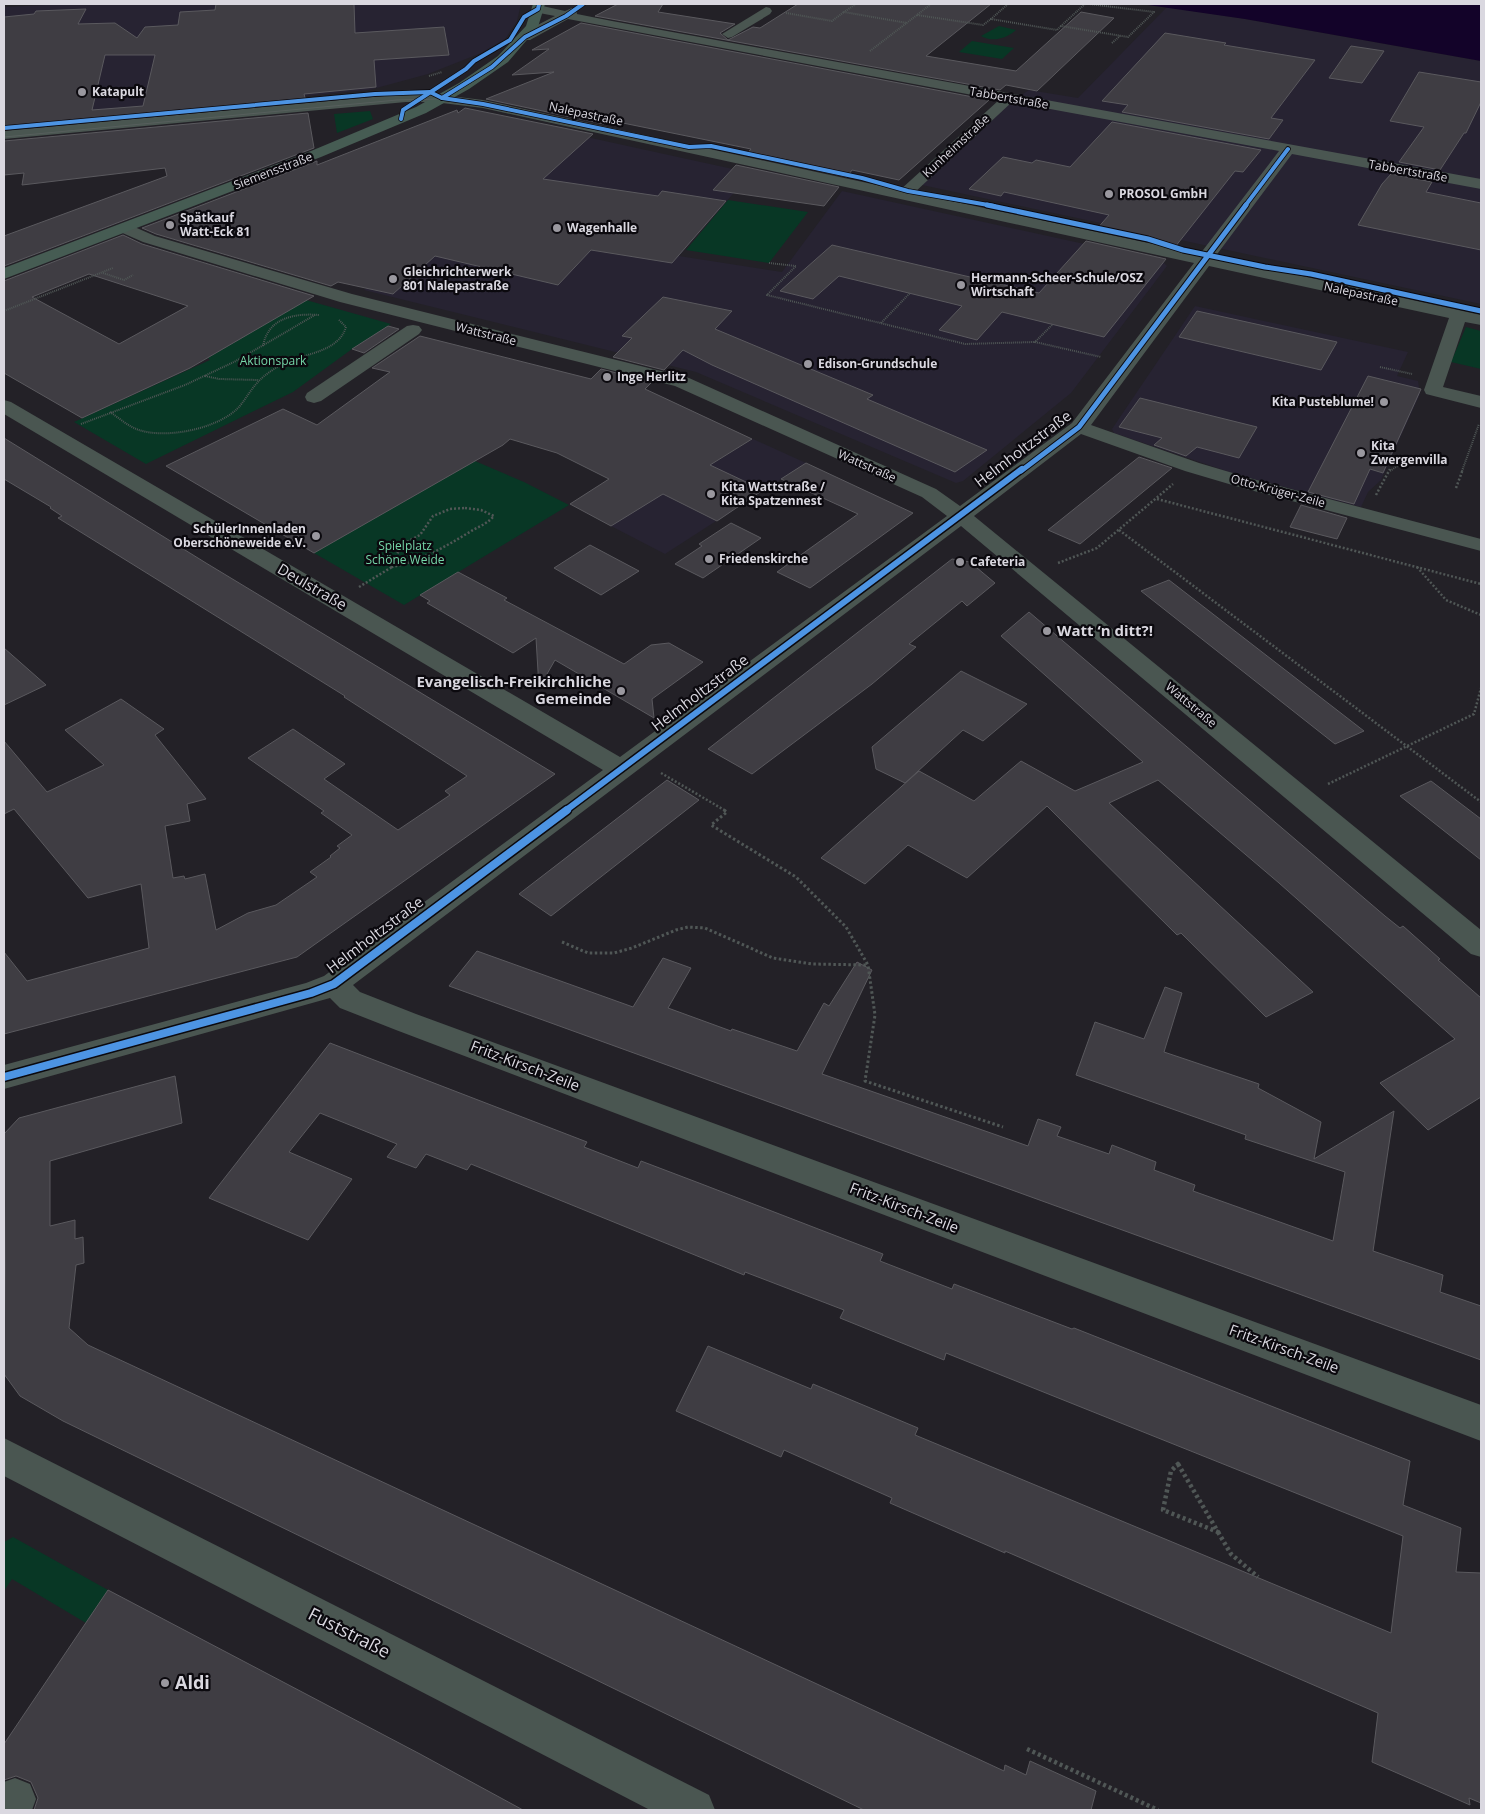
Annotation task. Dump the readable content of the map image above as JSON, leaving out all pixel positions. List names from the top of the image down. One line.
{"streets":{"main road":["Siemensstraße"],"street":["Tabbertstraße","Nalepastraße","Kunheimstraße","Wattstraße","Helmholtzstraße","Otto-Krüger-Zeile","Deulstraße","Fritz-Kirsch-Zeile","Fuststraße"]},"crossings":[["Tabbertstraße","Kunheimstraße"],["Tabbertstraße","Siemensstraße"],["Tabbertstraße","Helmholtzstraße"],["Nalepastraße","Kunheimstraße"],["Nalepastraße","Siemensstraße"],["Nalepastraße","Helmholtzstraße"],["Siemensstraße","Wattstraße"],["Wattstraße","Helmholtzstraße"],["Helmholtzstraße","Otto-Krüger-Zeile"],["Helmholtzstraße","Deulstraße"],["Helmholtzstraße","Fritz-Kirsch-Zeile"]],"parks":["Aktionspark","Spielplatz Schöne Weide"],"places":["Katapult","PROSOL GmbH","Spätkauf Watt-Eck 81","Wagenhalle","Gleichrichterwerk 801 Nalepastraße","Hermann-Scheer-Schule/OSZ Wirtschaft","Edison-Grundschule","Inge Herlitz","Kita Pusteblume!","Kita Zwergenvilla","Kita Wattstraße / Kita Spatzennest","SchülerInnenladen Oberschöneweide e.V.","Friedenskirche","Cafeteria","Watt ‘n ditt?!","Evangelisch-Freikirchliche Gemeinde","Aldi"]}
